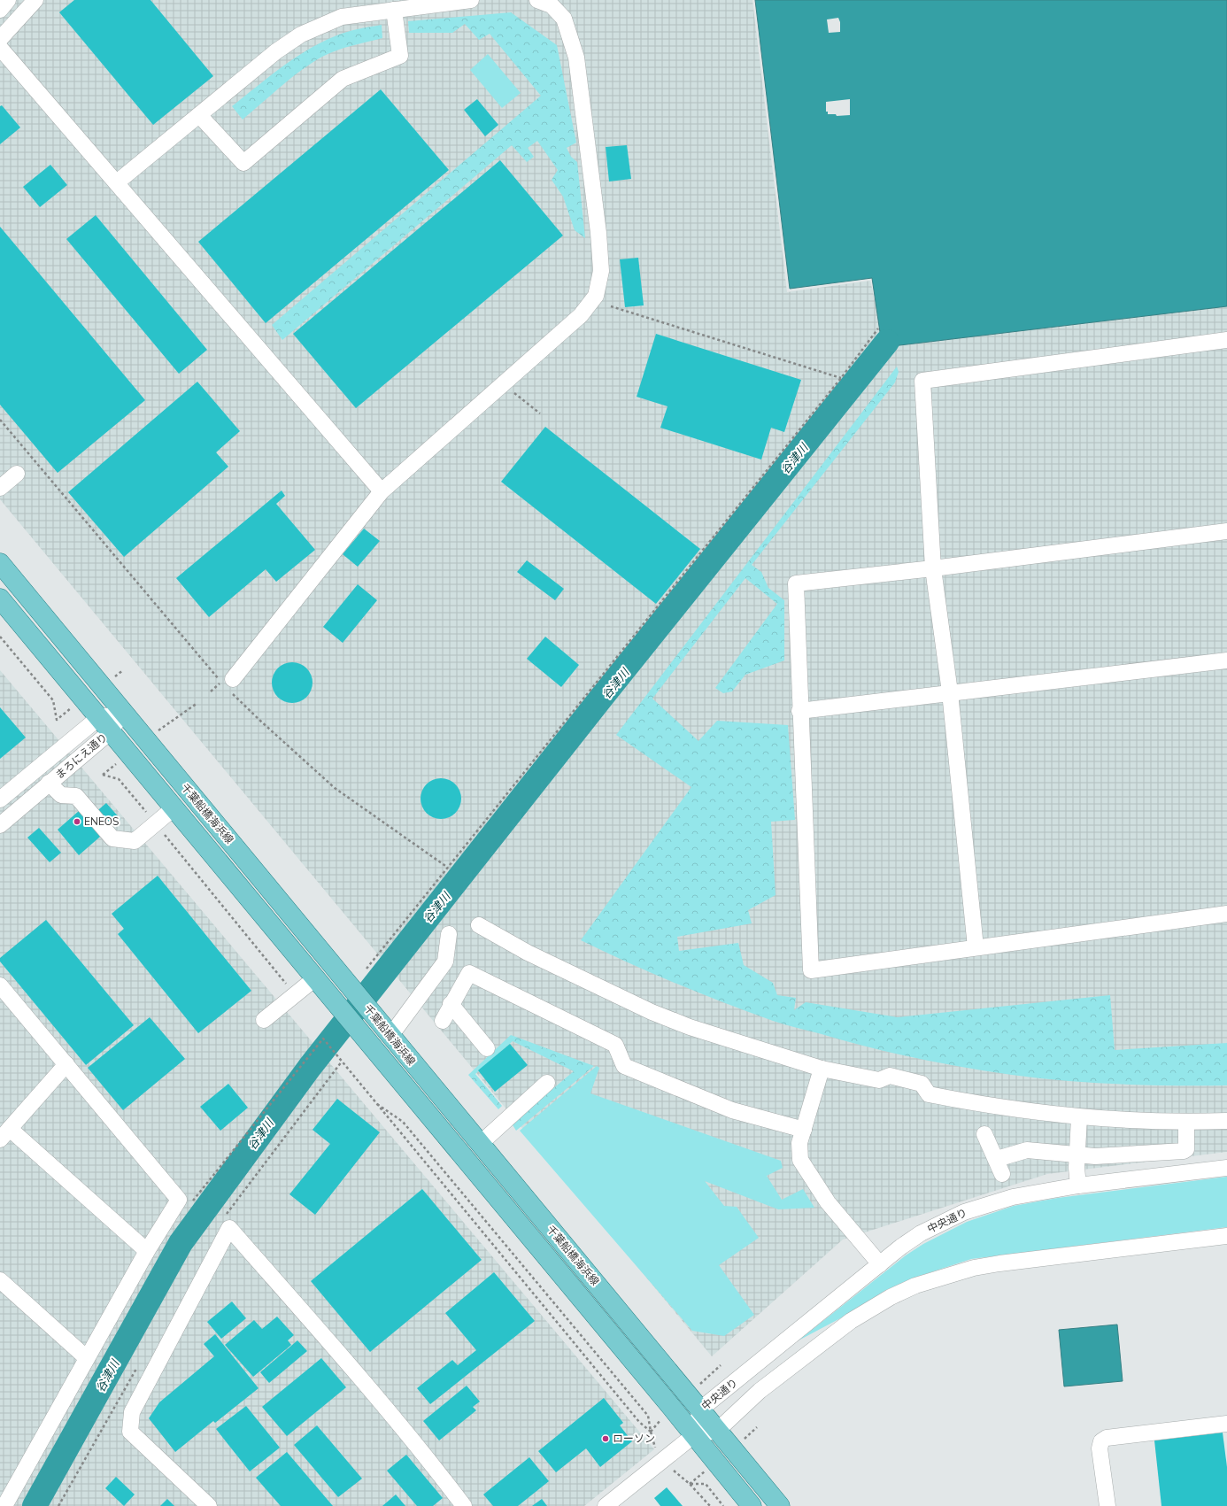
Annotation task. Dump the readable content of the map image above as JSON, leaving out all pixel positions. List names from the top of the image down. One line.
{"streets":{"main road":["千葉船橋海浜線"],"street":["まろにえ通り","中央通り"]},"crossings":[["まろにえ通り","千葉船橋海浜線"],["千葉船橋海浜線","中央通り"]],"water":["谷津川"],"places":["ENEOS","ローソン"]}
